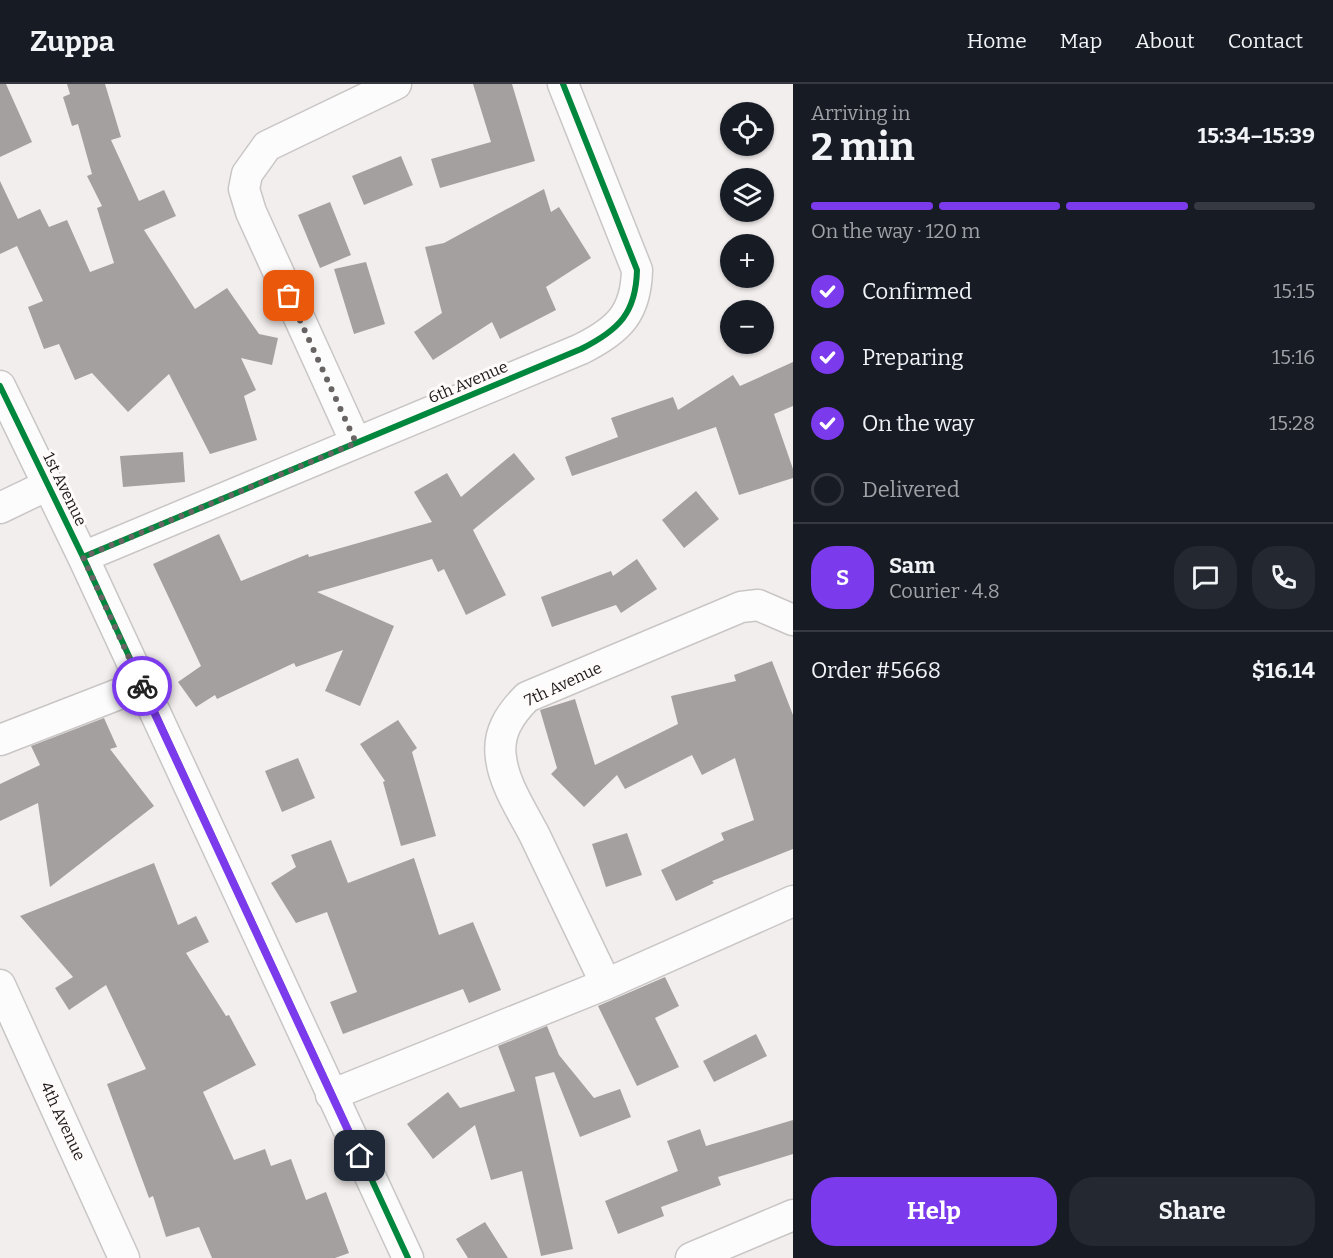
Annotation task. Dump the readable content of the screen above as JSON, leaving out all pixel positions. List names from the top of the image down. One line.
{"streets":{"street":["6th Avenue","1st Avenue","7th Avenue","4th Avenue"]},"crossings":[["6th Avenue","1st Avenue"]],"page":{"header":"Zuppa","nav":["Home","Map","About","Contact"],"heading":["2 min","Arriving in","15:34–15:39"],"panel":["Sam","Courier · 4.8","Order #5668","$16.14"],"map_buttons":["+","−"],"bar":"On the way · 120 m","list":[["Confirmed","15:15"],["Preparing","15:16"],["On the way","15:28"],"Delivered"],"round":"S","buttons":["Help","Share"]}}
